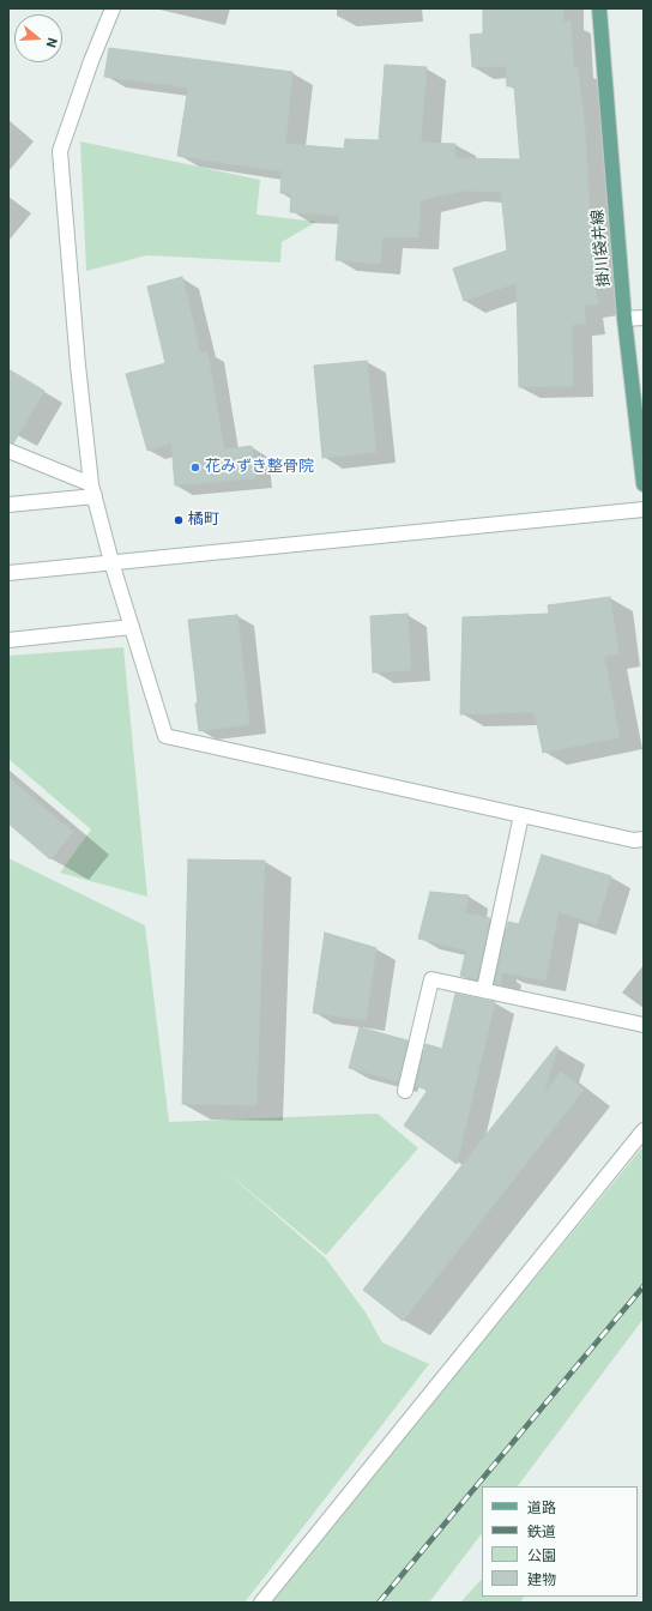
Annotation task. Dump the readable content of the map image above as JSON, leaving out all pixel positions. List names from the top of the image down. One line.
{"streets":{"main road":["掛川袋井線"]},"places":["花みずき整骨院","橘町"],"legend":["道路","鉄道","公園","建物"],"north":"right"}
